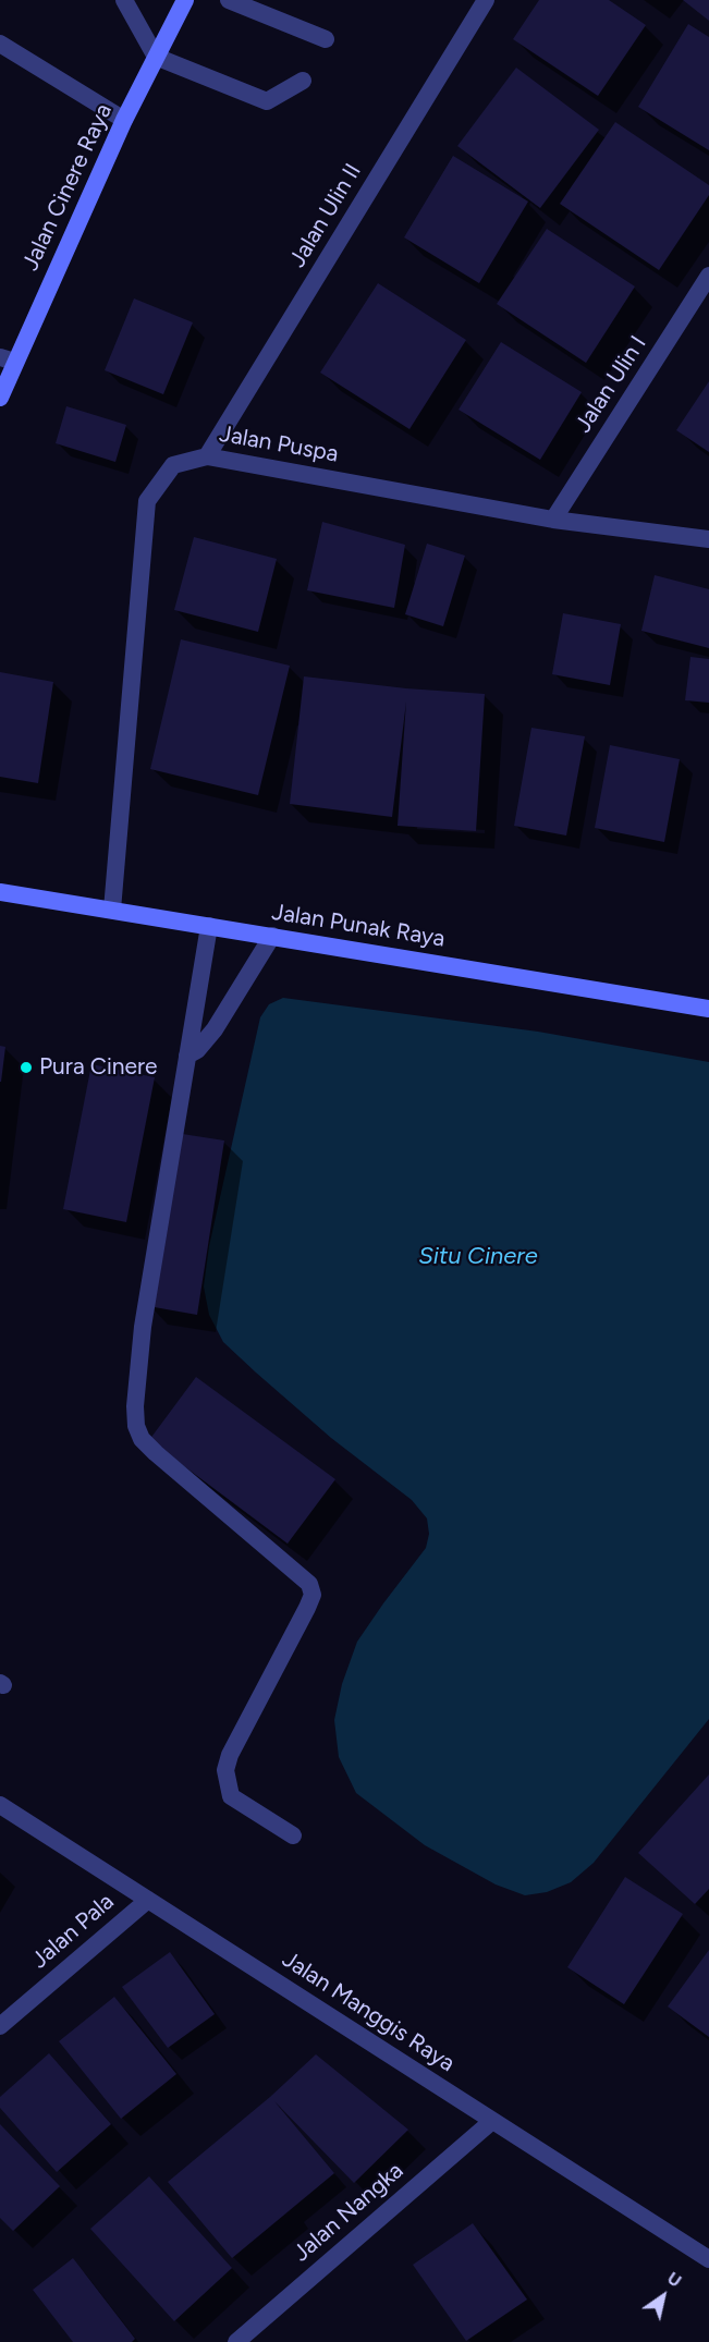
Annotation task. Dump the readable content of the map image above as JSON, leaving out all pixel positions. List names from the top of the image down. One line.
{"streets":{"main road":["Jalan Cinere Raya","Jalan Punak Raya"],"street":["Jalan Ulin II","Jalan Ulin I","Jalan Puspa","Jalan Pala","Jalan Manggis Raya","Jalan Nangka"]},"crossings":[["Jalan Ulin II","Jalan Puspa"],["Jalan Ulin I","Jalan Puspa"],["Jalan Puspa","Jalan Punak Raya"],["Jalan Pala","Jalan Manggis Raya"],["Jalan Manggis Raya","Jalan Nangka"]],"water":["Situ Cinere"],"places":["Pura Cinere"],"north":"top right"}
